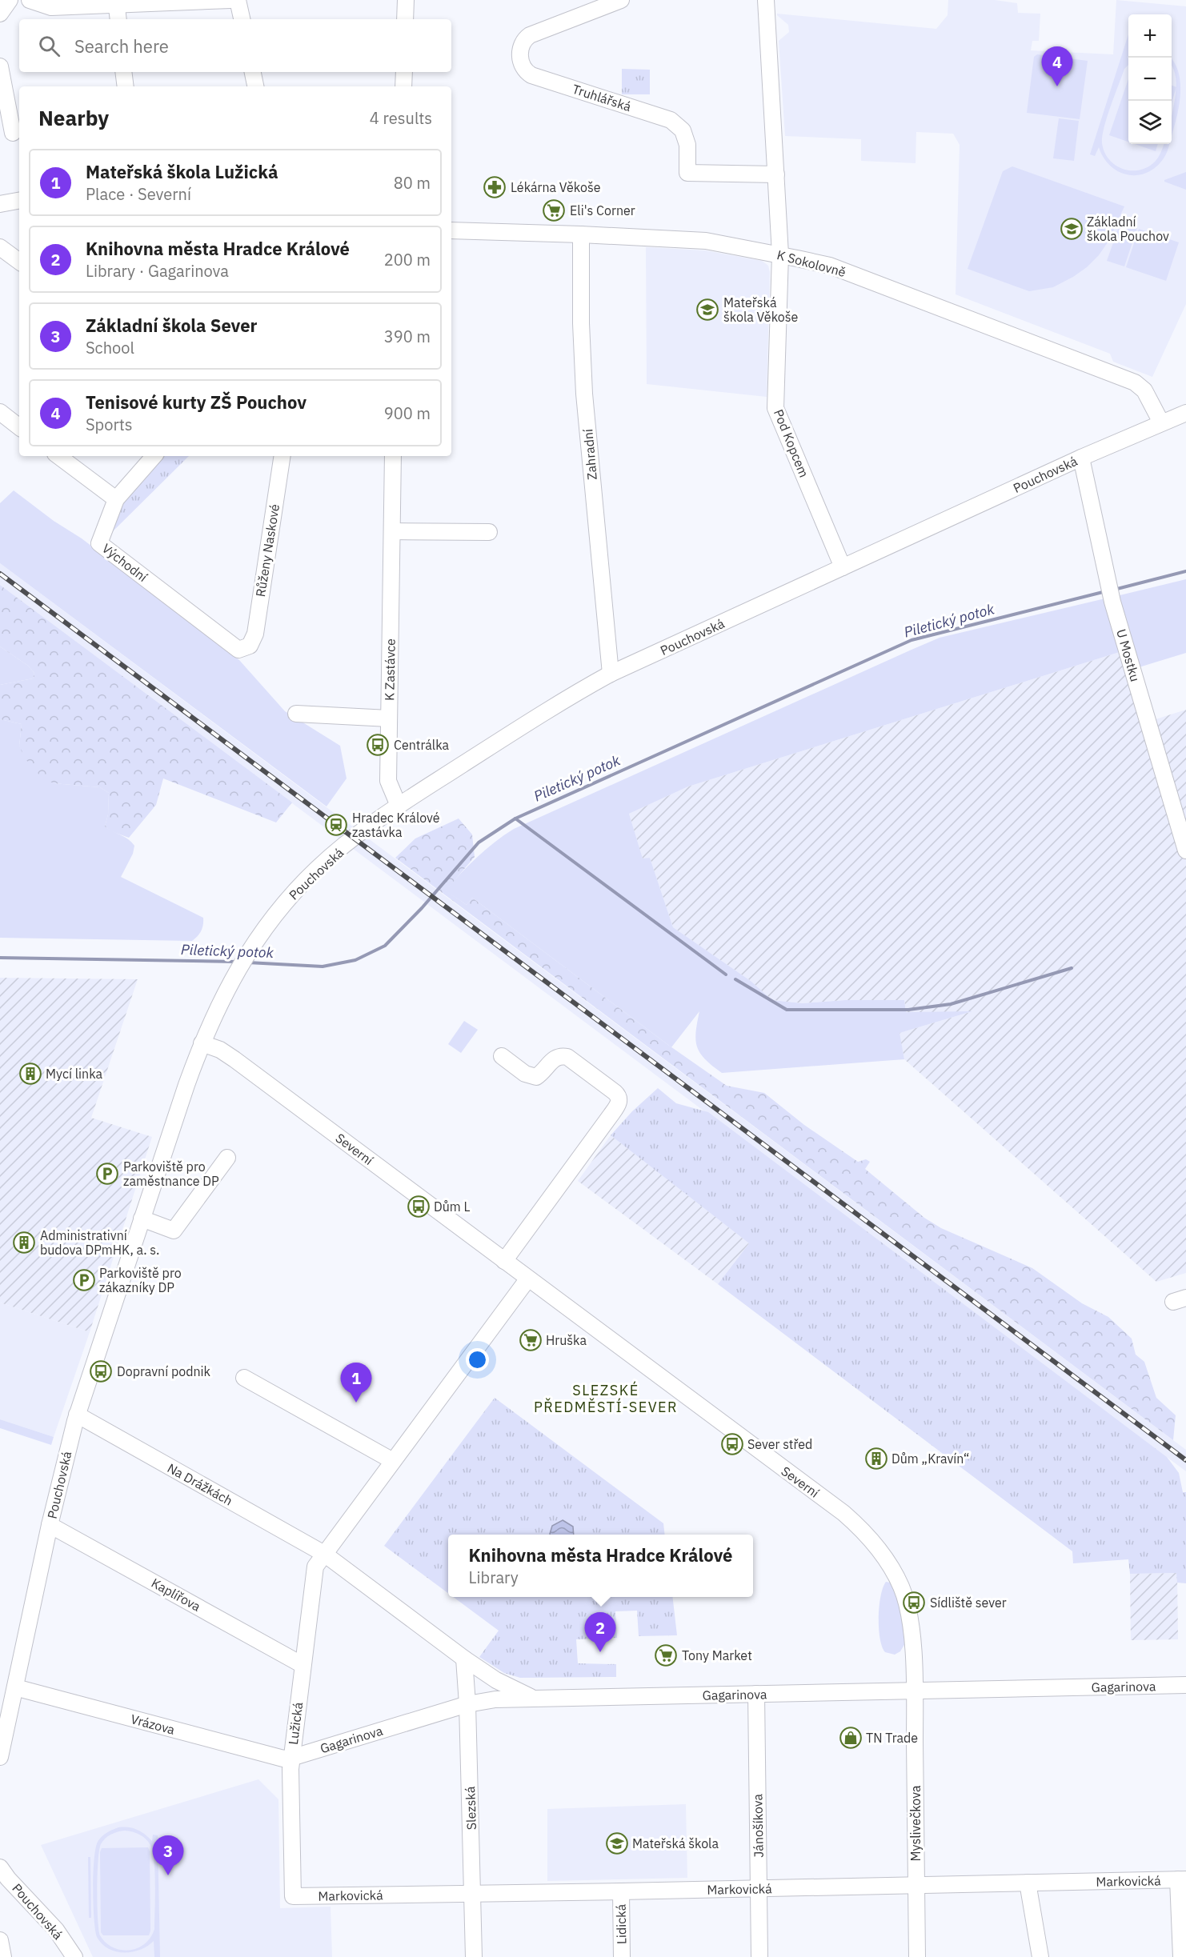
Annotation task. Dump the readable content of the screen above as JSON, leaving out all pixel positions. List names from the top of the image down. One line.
{"streets":{"street":["Truhlářská","K Sokolovně","Pod Kopcem","Zahradní","Pouchovská","Růženy Naskové","Východní","U Mostku","K Zastávce","Severní","Na Drážkách","Kaplířova","Gagarinova","Lužická","Vrázova","Slezská","Myslivečkova","Jánošíkova","Markovická","Lidická"]},"crossings":[["K Sokolovně","Pod Kopcem"],["K Sokolovně","Zahradní"],["K Sokolovně","Pouchovská"],["Pod Kopcem","Pouchovská"],["Zahradní","Pouchovská"],["Pouchovská","U Mostku"],["Pouchovská","K Zastávce"],["Pouchovská","Severní"],["Pouchovská","Na Drážkách"],["Pouchovská","Kaplířova"],["Pouchovská","Vrázova"],["Růženy Naskové","Východní"],["Severní","Gagarinova"],["Severní","Myslivečkova"],["Na Drážkách","Lužická"],["Kaplířova","Lužická"],["Gagarinova","Lužická"],["Gagarinova","Vrázova"],["Gagarinova","Slezská"],["Gagarinova","Myslivečkova"],["Gagarinova","Jánošíkova"],["Lužická","Vrázova"],["Lužická","Markovická"],["Slezská","Markovická"],["Myslivečkova","Markovická"],["Jánošíkova","Markovická"],["Markovická","Lidická"]],"districts":["SLEZSKÉ PŘEDMĚSTÍ-SEVER"],"water":["Piletický potok"],"places":{"pharmacy":["Lékárna Věkoše"],"supermarket":["Eli's Corner","Hruška","Tony Market"],"school or university":["Základní škola Pouchov","Mateřská škola Věkoše","Mateřská škola"],"bus stop":["Centrálka","Dům L","Dopravní podnik","Sever střed","Sídliště sever"],"station":["Hradec Králové zastávka"],"building":["Mycí linka","Administrativní budova DPmHK, a. s.","Dům „Kravín“"],"parking":["Parkoviště pro zaměstnance DP","Parkoviště pro zákazníky DP"],"shop":["TN Trade"]},"page":{"map_buttons":["+","−"],"search":"Search here","pins":["4","1","2","3"],"heading":["Nearby","4 results"],"list":[{"mark":"1","name":"Mateřská škola Lužická","note":"Place · Severní","value":"80 m"},{"mark":"2","name":"Knihovna města Hradce Králové","note":"Library · Gagarinova","value":"200 m"},{"mark":"3","name":"Základní škola Sever","note":"School","value":"390 m"},{"mark":"4","name":"Tenisové kurty ZŠ Pouchov","note":"Sports","value":"900 m"}],"popup":["Knihovna města Hradce Králové","Library"]}}
